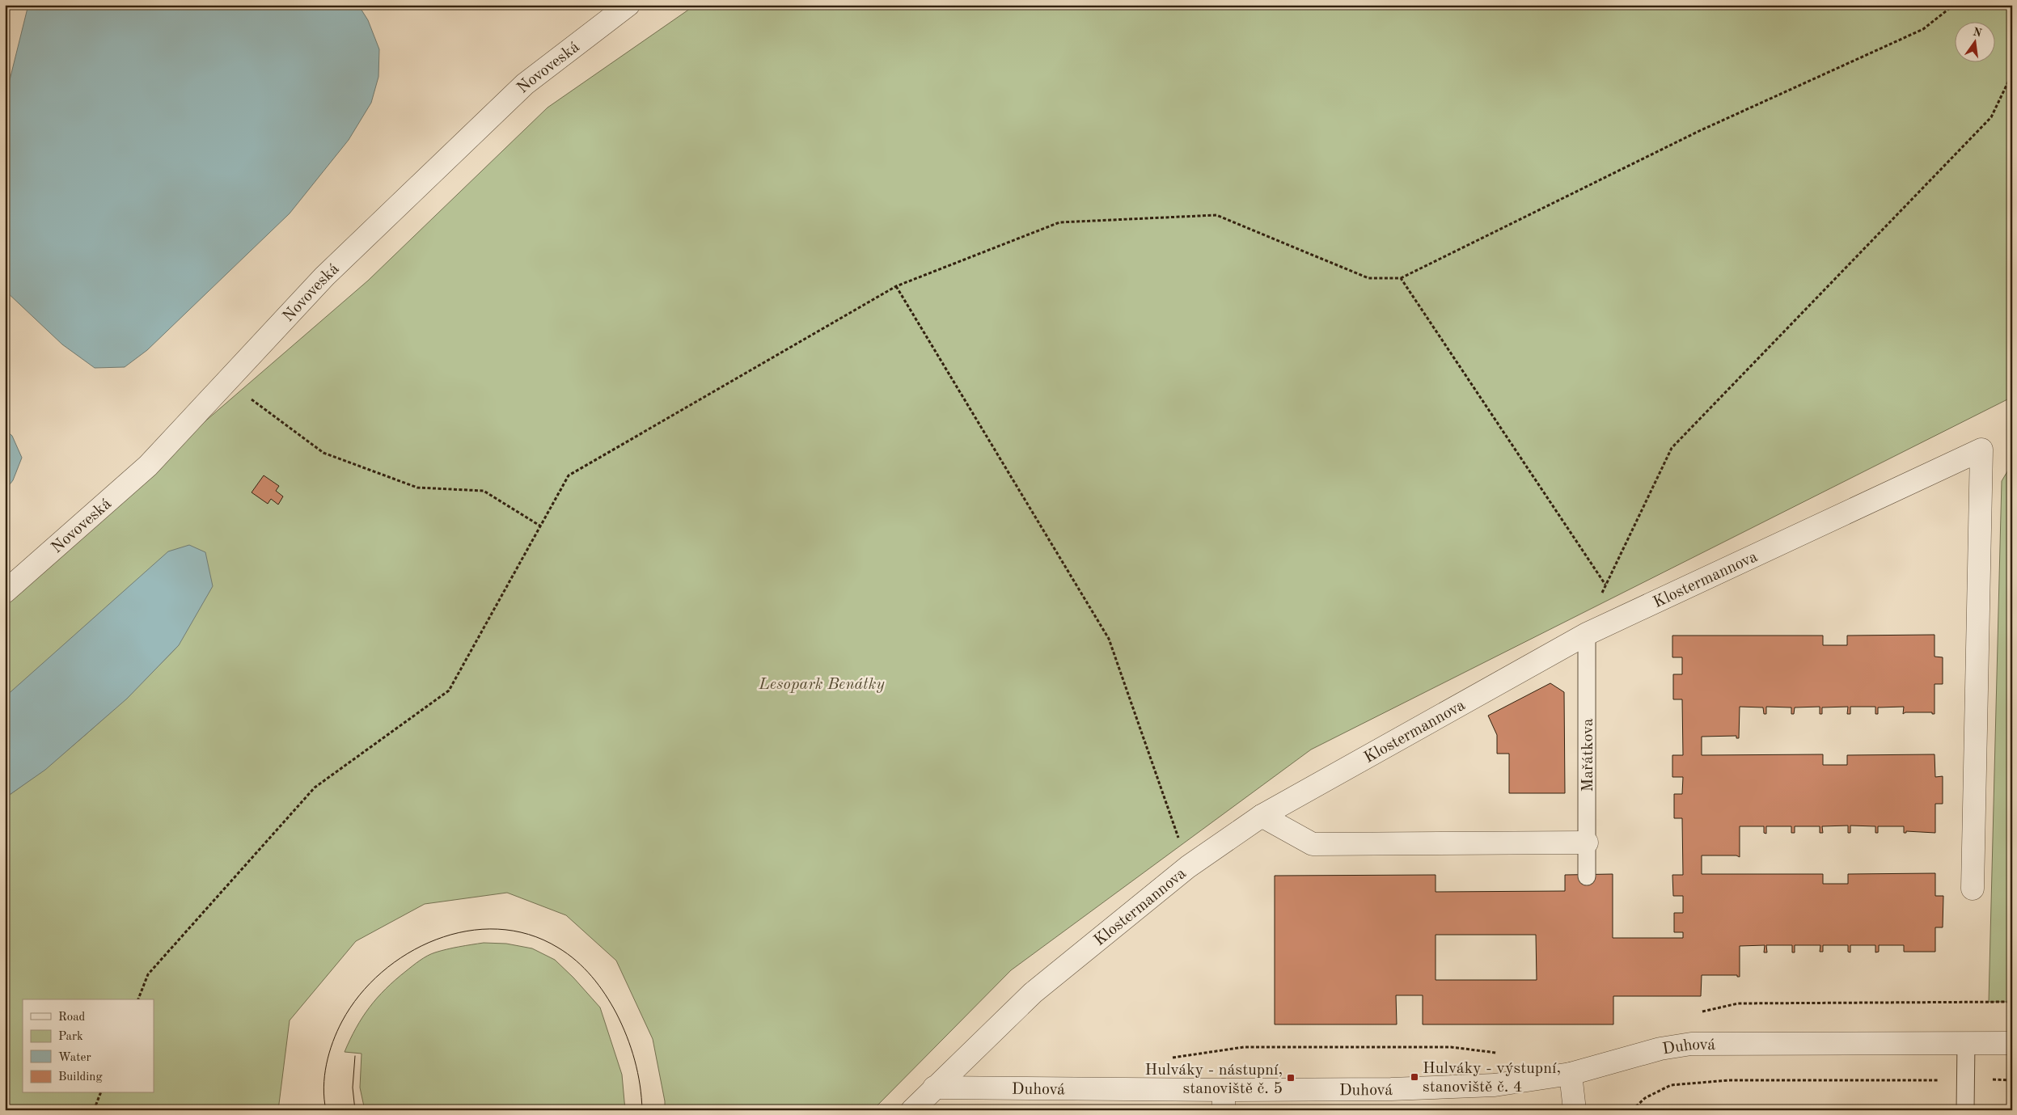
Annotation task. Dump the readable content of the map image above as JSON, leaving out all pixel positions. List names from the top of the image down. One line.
{"streets":{"street":["Novoveská","Klostermannova","Duhová"],"lane":["Mařátkova"]},"crossings":[["Klostermannova","Mařátkova"],["Klostermannova","Duhová"]],"parks":["Lesopark Benátky"],"places":{"transit":["Hulváky - výstupní, stanoviště č. 4","Hulváky - nástupní, stanoviště č. 5"]},"legend":["Road","Park","Water","Building"],"north":"top"}
